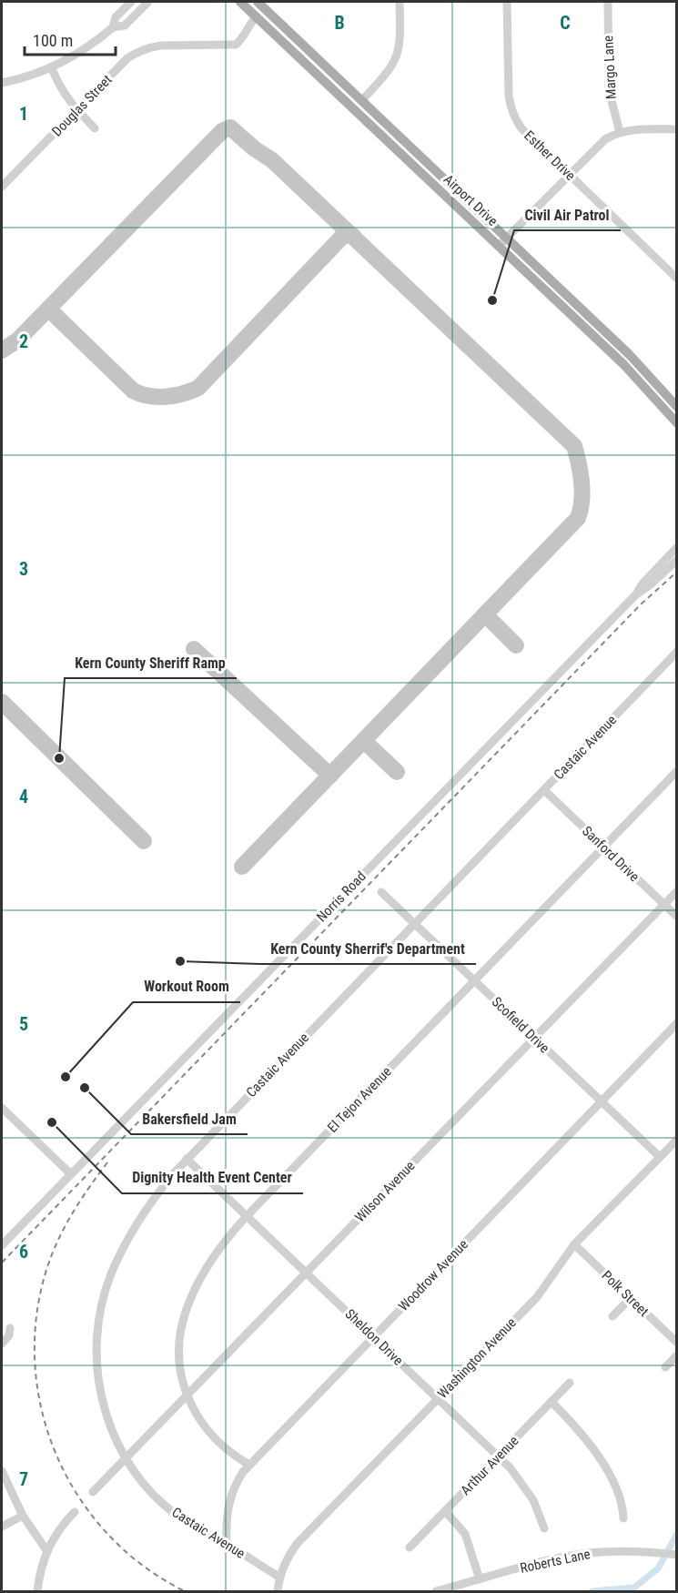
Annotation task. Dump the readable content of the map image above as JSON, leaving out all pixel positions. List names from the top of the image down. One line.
{"streets":{"main road":["Airport Drive"],"street":["Margo Lane","Douglas Street","Esther Drive","Castaic Avenue","Sanford Drive","Norris Road","Scofield Drive","El Tejon Avenue","Wilson Avenue","Woodrow Avenue","Polk Street","Sheldon Drive","Washington Avenue","Arthur Avenue","Roberts Lane"]},"crossings":[["Douglas Street","Airport Drive"],["Castaic Avenue","Sanford Drive"],["Castaic Avenue","Scofield Drive"],["Castaic Avenue","Wilson Avenue"],["Castaic Avenue","Woodrow Avenue"],["Castaic Avenue","Sheldon Drive"],["Castaic Avenue","Washington Avenue"],["Sanford Drive","El Tejon Avenue"],["Sanford Drive","Wilson Avenue"],["Scofield Drive","El Tejon Avenue"],["Scofield Drive","Wilson Avenue"],["Scofield Drive","Woodrow Avenue"],["Scofield Drive","Washington Avenue"],["El Tejon Avenue","Wilson Avenue"],["El Tejon Avenue","Woodrow Avenue"],["El Tejon Avenue","Sheldon Drive"],["Wilson Avenue","Sheldon Drive"],["Woodrow Avenue","Sheldon Drive"],["Polk Street","Washington Avenue"],["Sheldon Drive","Washington Avenue"],["Sheldon Drive","Arthur Avenue"]],"places":["Civil Air Patrol","Kern County Sheriff Ramp","Kern County Sherrif's Department","Workout Room","Bakersfield Jam","Dignity Health Event Center"],"scale_bar":"100 m","grid":{"columns":["B","C"],"rows":["1","2","3","4","5","6","7"]}}
